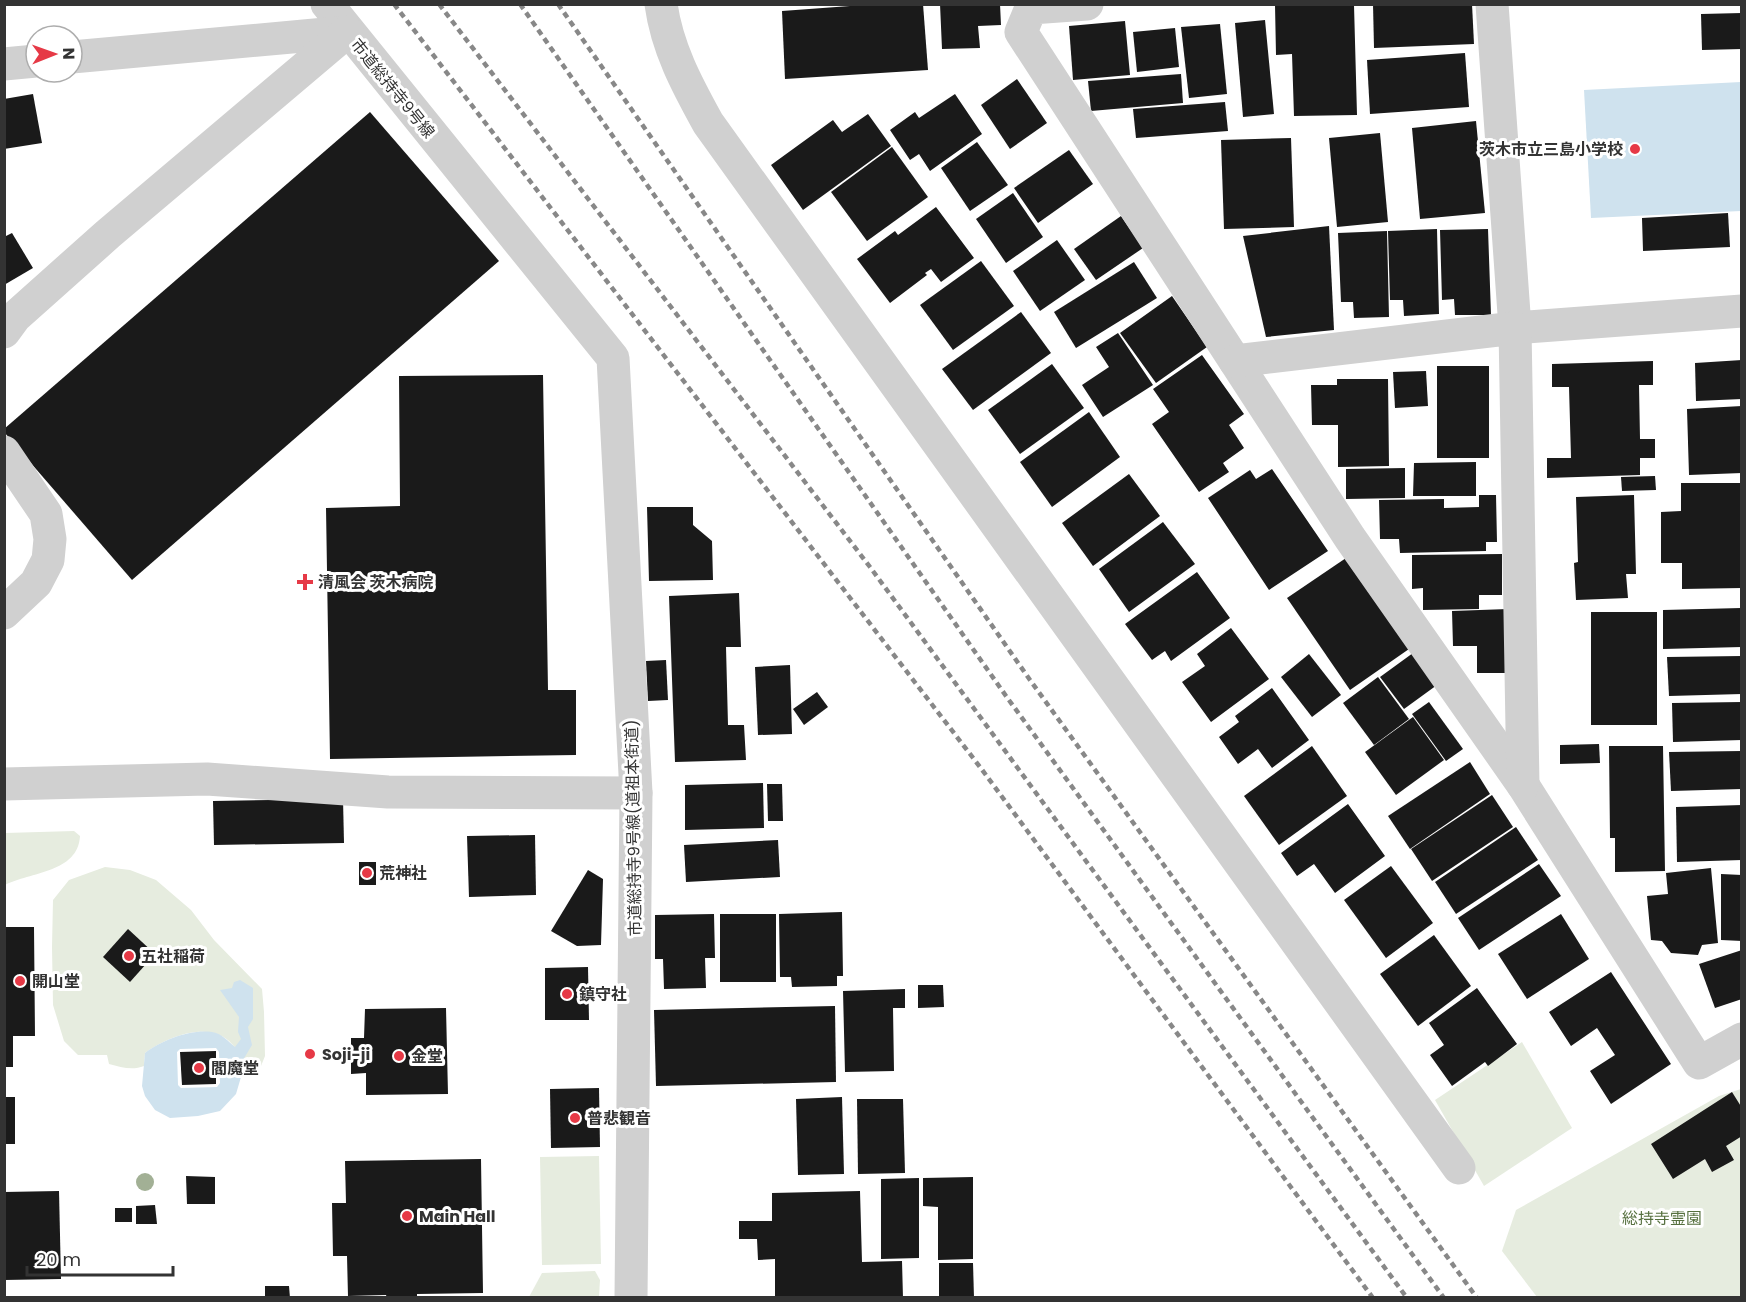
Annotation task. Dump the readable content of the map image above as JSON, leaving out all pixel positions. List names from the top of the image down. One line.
{"streets":{"street":["市道総持寺9号線","市道総持寺9号線(道祖本街道)"]},"crossings":[["市道総持寺9号線","市道総持寺9号線(道祖本街道)"]],"parks":["総持寺霊園"],"places":{"other":["茨木市立三島小学校","荒神社","五社稲荷","開山堂","鎮守社","Soji-ji","金堂","閻魔堂","普悲観音","Main Hall"],"health":["清風会 茨木病院"]},"scale_bar":"20 m","north":"right"}
